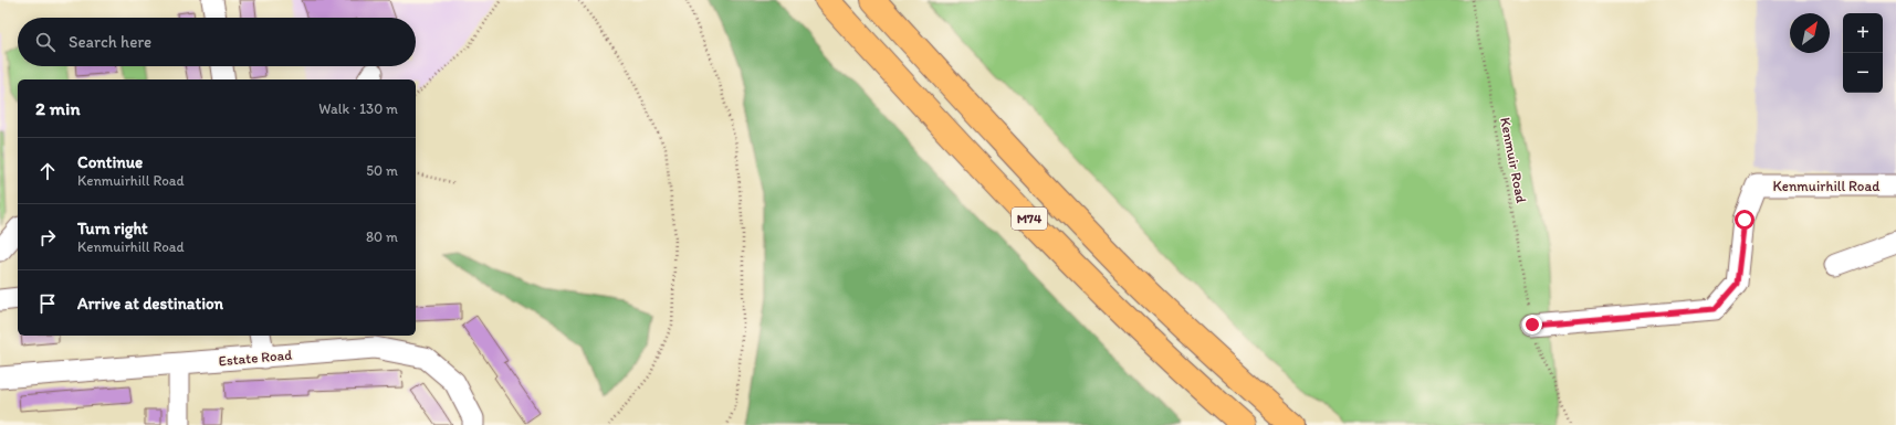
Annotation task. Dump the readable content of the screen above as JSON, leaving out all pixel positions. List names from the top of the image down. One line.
{"streets":{"highway":["M74"],"street":["Kenmuirhill Road","Estate Road"],"path":["Kenmuir Road"]},"crossings":[["Kenmuir Road","Kenmuirhill Road"]],"north":"top right","page":{"map_buttons":["+","−"],"search":"Search here","heading":["2 min","Walk · 130 m"],"list":[["Continue","Kenmuirhill Road","50 m"],["Turn right","Kenmuirhill Road","80 m"],"Arrive at destination"]}}
